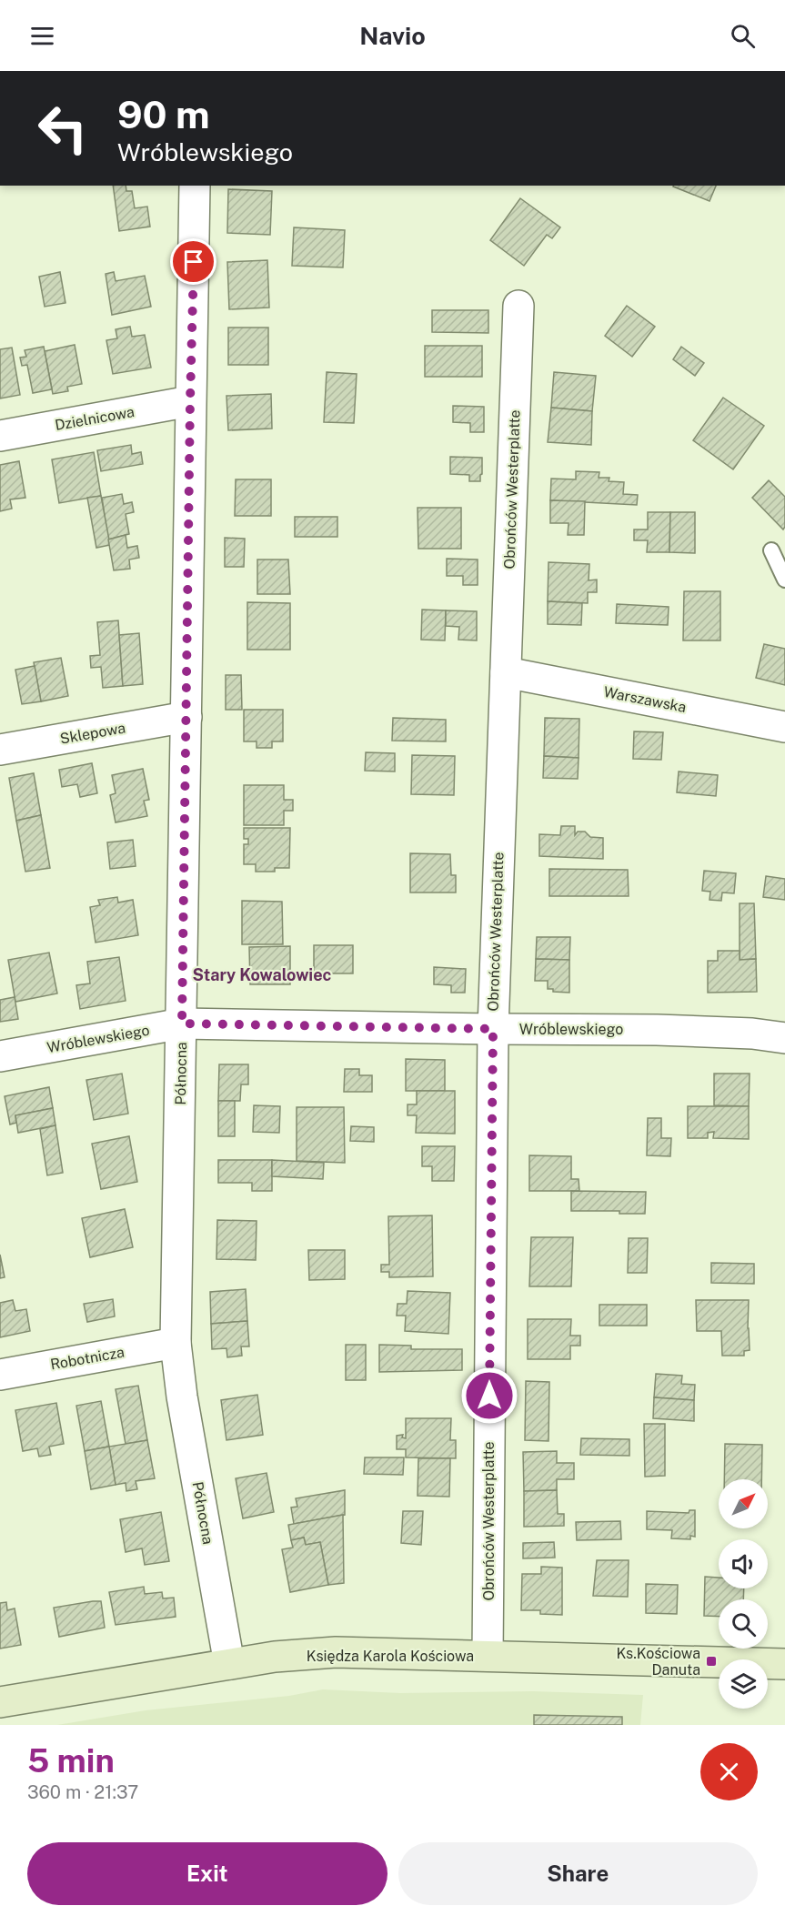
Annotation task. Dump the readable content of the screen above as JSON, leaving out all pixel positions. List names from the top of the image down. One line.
{"streets":{"street":["Dzielnicowa","Obrońców Westerplatte","Warszawska","Sklepowa","Wróblewskiego","Północna","Robotnicza","Księdza Karola Kościowa"]},"crossings":[["Dzielnicowa","Północna"],["Obrońców Westerplatte","Warszawska"],["Obrońców Westerplatte","Wróblewskiego"],["Obrońców Westerplatte","Księdza Karola Kościowa"],["Sklepowa","Północna"],["Wróblewskiego","Północna"],["Północna","Robotnicza"],["Północna","Księdza Karola Kościowa"]],"districts":["Stary Kowalowiec"],"places":{"transit":["Ks.Kościowa Danuta"]},"north":"top right","page":{"header":"Navio","turn":["90 m","Wróblewskiego"],"heading":["5 min","360 m · 21:37"],"buttons":["Exit","Share"]}}
